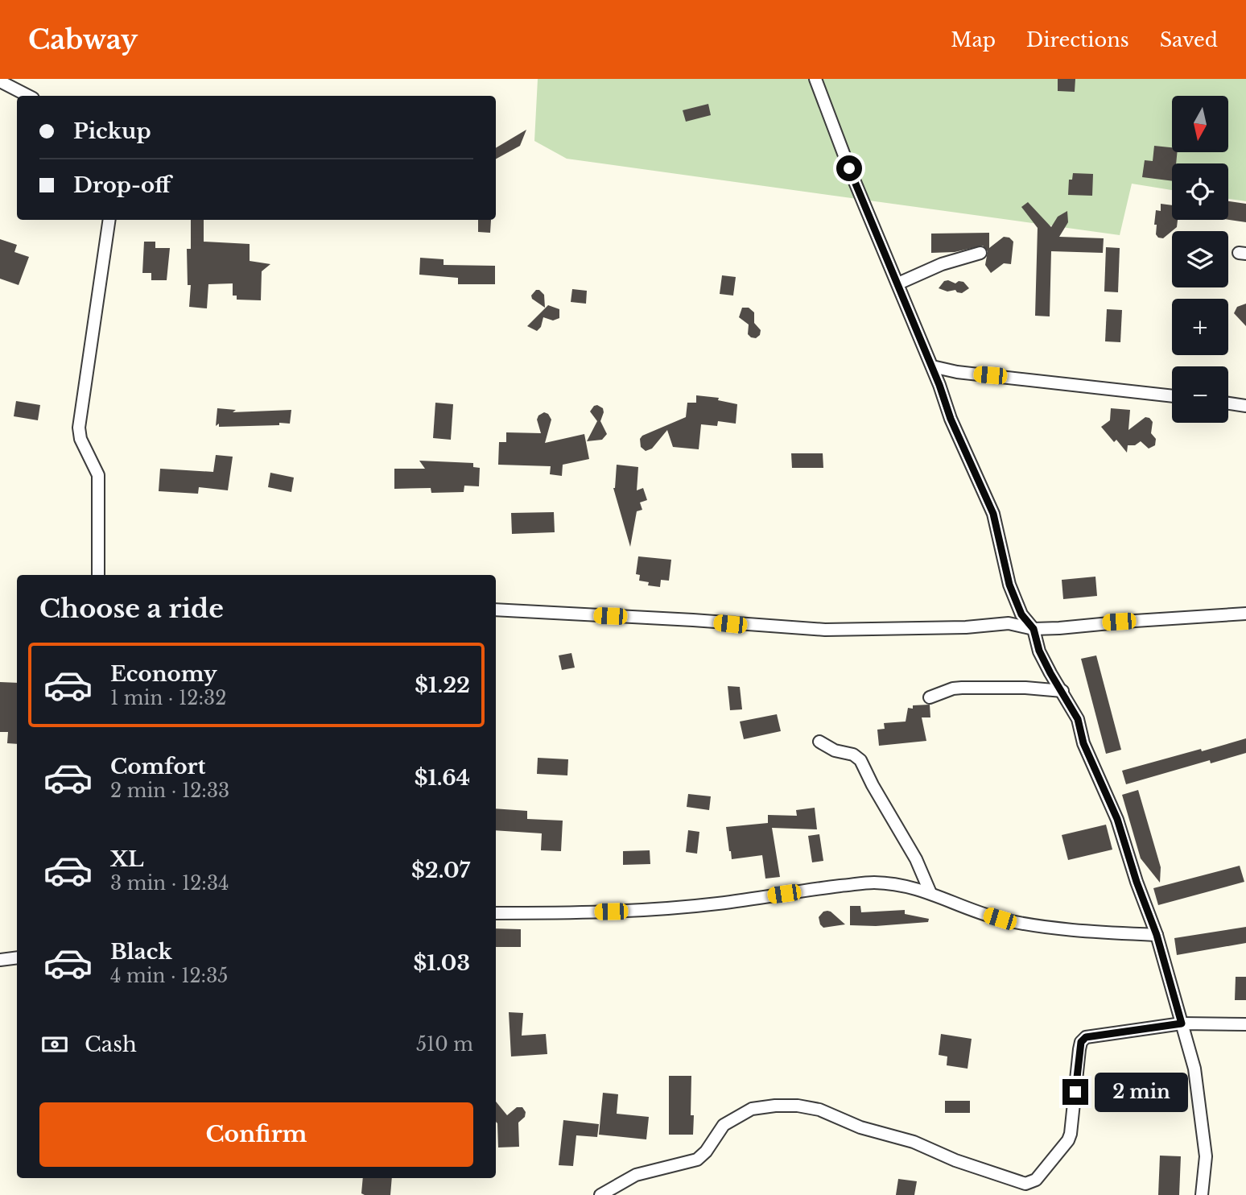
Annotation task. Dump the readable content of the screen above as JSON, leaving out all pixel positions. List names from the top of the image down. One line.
{"north":"bottom","page":{"header":"Cabway","nav":["Map","Directions","Saved"],"map_buttons":["+","−"],"banner":["Pickup","Drop-off"],"heading":"Choose a ride","list":[{"name":"Economy","note":"1 min · 12:32","value":"$1.22"},{"name":"Comfort","note":"2 min · 12:33","value":"$1.64"},{"name":"XL","note":"3 min · 12:34","value":"$2.07"},{"name":"Black","note":"4 min · 12:35","value":"$1.03"}],"pay":["Cash","510 m"],"bubble":"2 min","buttons":"Confirm"}}
